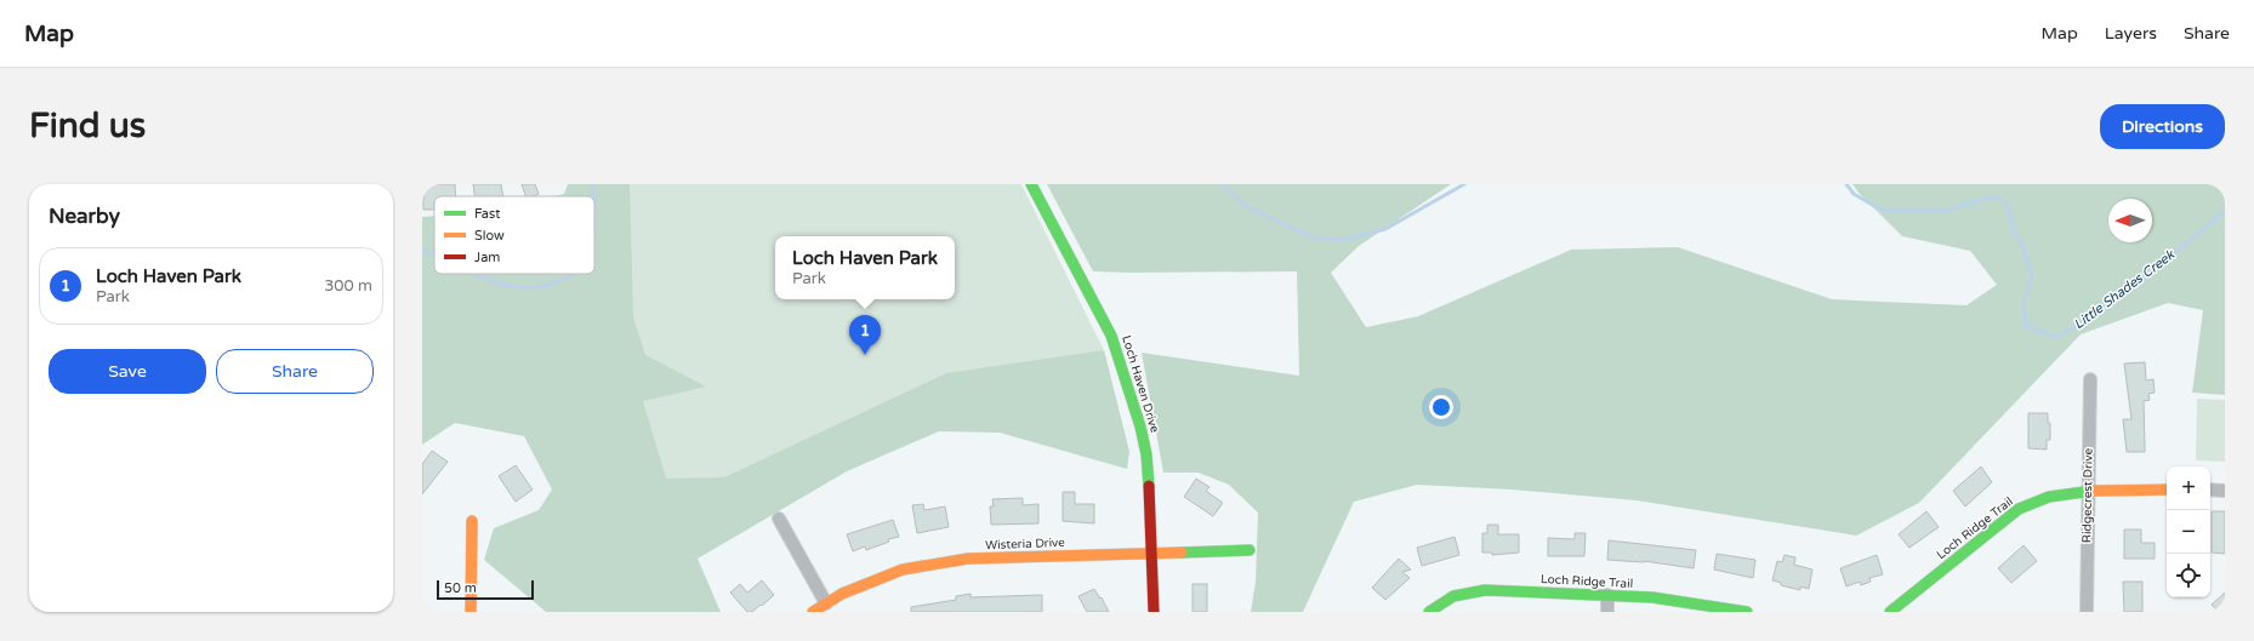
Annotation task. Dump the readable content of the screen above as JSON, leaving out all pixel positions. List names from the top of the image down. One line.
{"streets":{"street":["Loch Haven Drive","Ridgecrest Drive","Loch Ridge Trail","Wisteria Drive"]},"crossings":[["Loch Haven Drive","Wisteria Drive"],["Ridgecrest Drive","Loch Ridge Trail"]],"water":["Little Shades Creek"],"legend":["Fast","Slow","Jam"],"scale_bar":"50 m","north":"left","page":{"header":"Map","nav":["Map","Layers","Share"],"buttons":["Directions",["Save","Share"]],"title":"Find us","heading":"Nearby","popup":["Loch Haven Park","Park"],"list":[{"mark":"1","name":"Loch Haven Park","note":"Park","value":"300 m"}],"pins":"1","map_buttons":["+","−"],"scale":"50 m"}}
